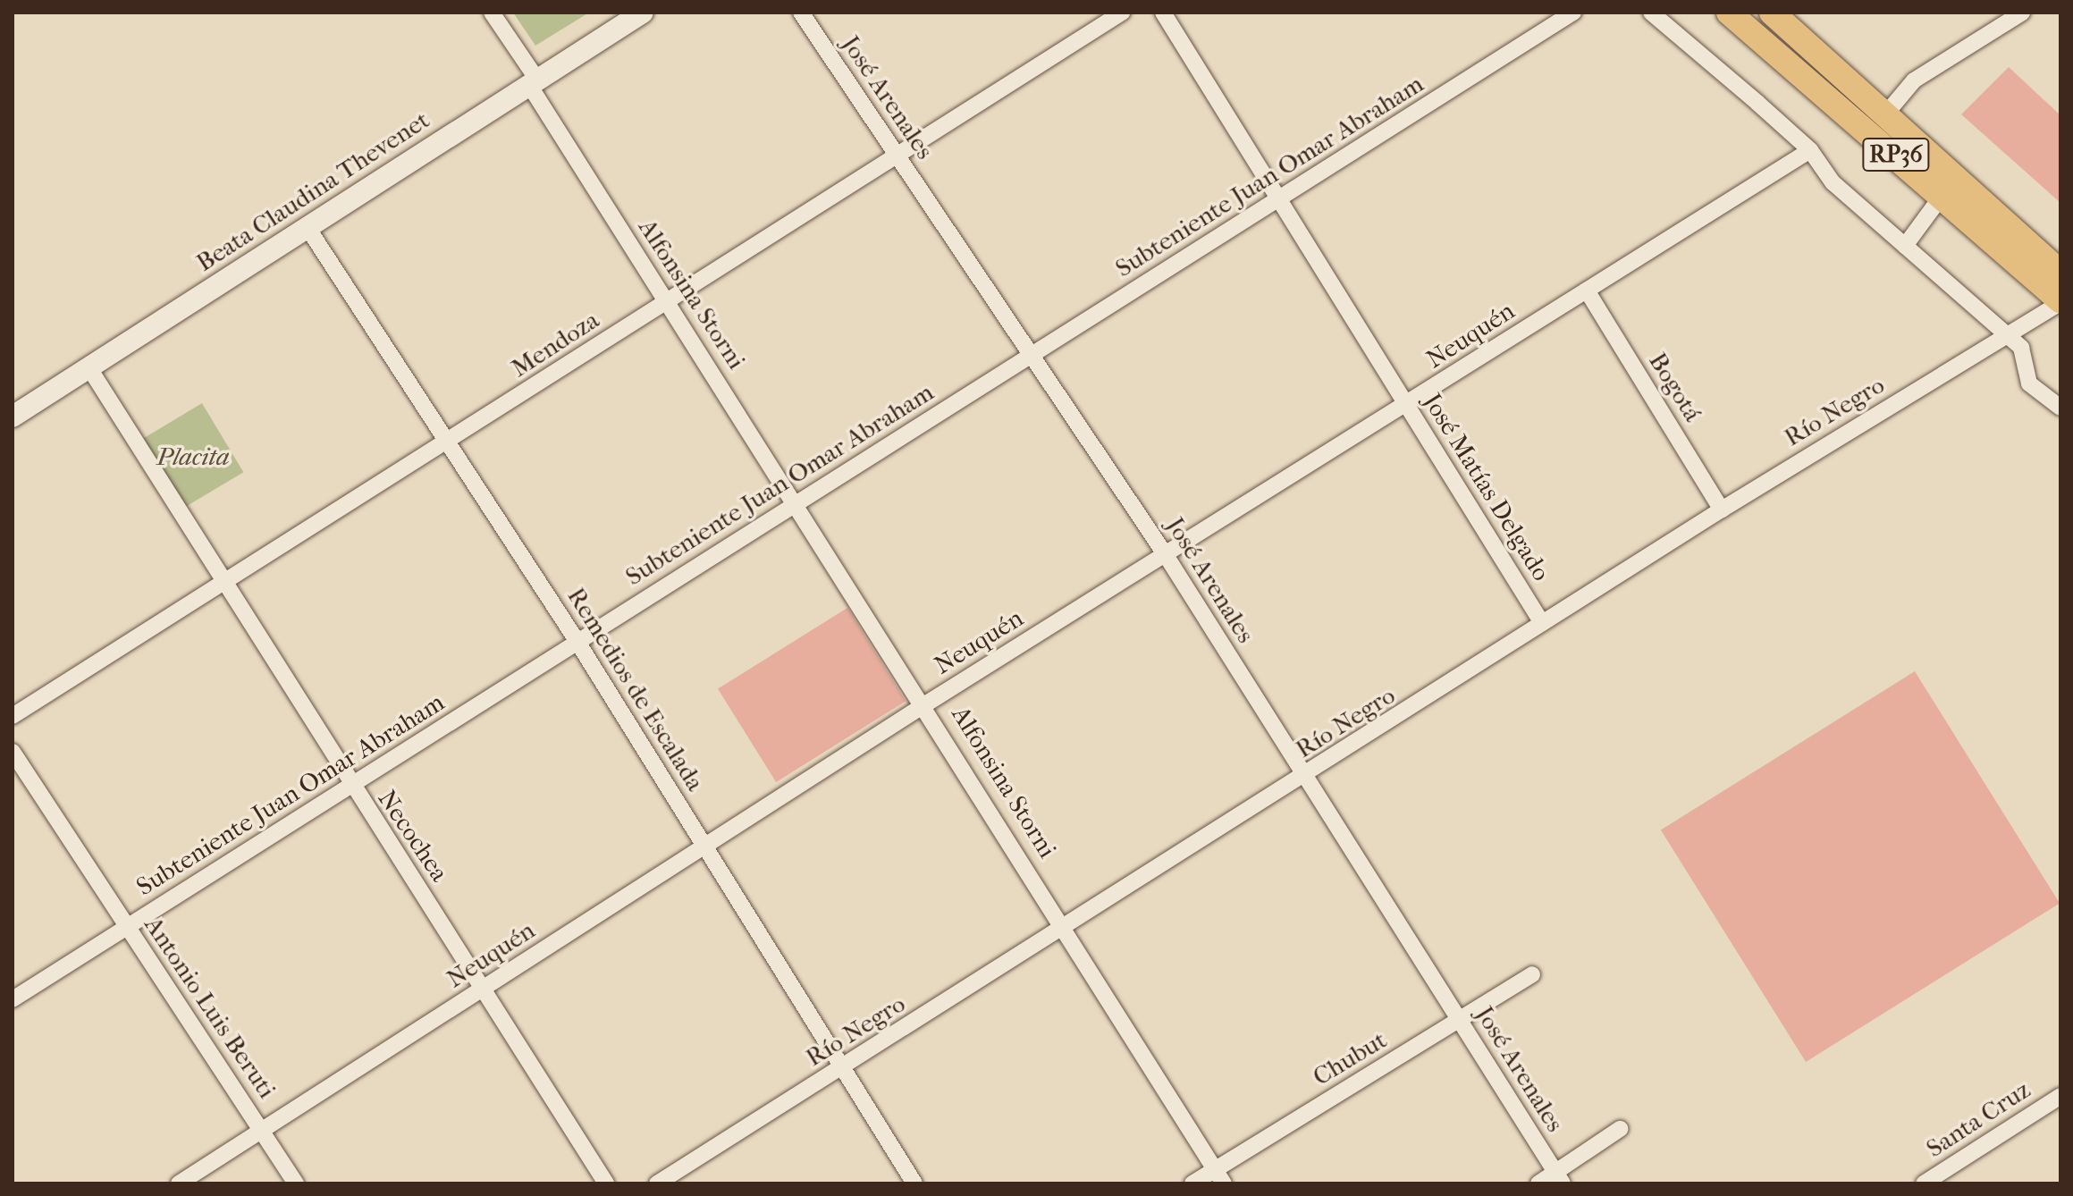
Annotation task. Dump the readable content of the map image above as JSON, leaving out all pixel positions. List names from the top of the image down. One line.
{"streets":{"main road":["RP36","Beata Claudina Thevenet"],"street":["José Arenales","Subteniente Juan Omar Abraham","Alfonsina Storni","Neuquén","Mendoza","Bogotá","Río Negro","José Matías Delgado","Remedios de Escalada","Necochea","Antonio Luis Beruti","Chubut","Santa Cruz"]},"crossings":[["José Arenales","Subteniente Juan Omar Abraham"],["José Arenales","Neuquén"],["José Arenales","Mendoza"],["José Arenales","Río Negro"],["José Arenales","Chubut"],["RP36","Río Negro"],["Subteniente Juan Omar Abraham","Alfonsina Storni"],["Subteniente Juan Omar Abraham","José Matías Delgado"],["Subteniente Juan Omar Abraham","Remedios de Escalada"],["Subteniente Juan Omar Abraham","Necochea"],["Subteniente Juan Omar Abraham","Antonio Luis Beruti"],["Beata Claudina Thevenet","Alfonsina Storni"],["Beata Claudina Thevenet","Remedios de Escalada"],["Beata Claudina Thevenet","Necochea"],["Alfonsina Storni","Neuquén"],["Alfonsina Storni","Mendoza"],["Alfonsina Storni","Río Negro"],["Alfonsina Storni","Chubut"],["Neuquén","Bogotá"],["Neuquén","José Matías Delgado"],["Neuquén","Remedios de Escalada"],["Neuquén","Necochea"],["Neuquén","Antonio Luis Beruti"],["Mendoza","Remedios de Escalada"],["Mendoza","Necochea"],["Bogotá","Río Negro"],["Río Negro","José Matías Delgado"],["Río Negro","Remedios de Escalada"]],"parks":["Placita"]}
